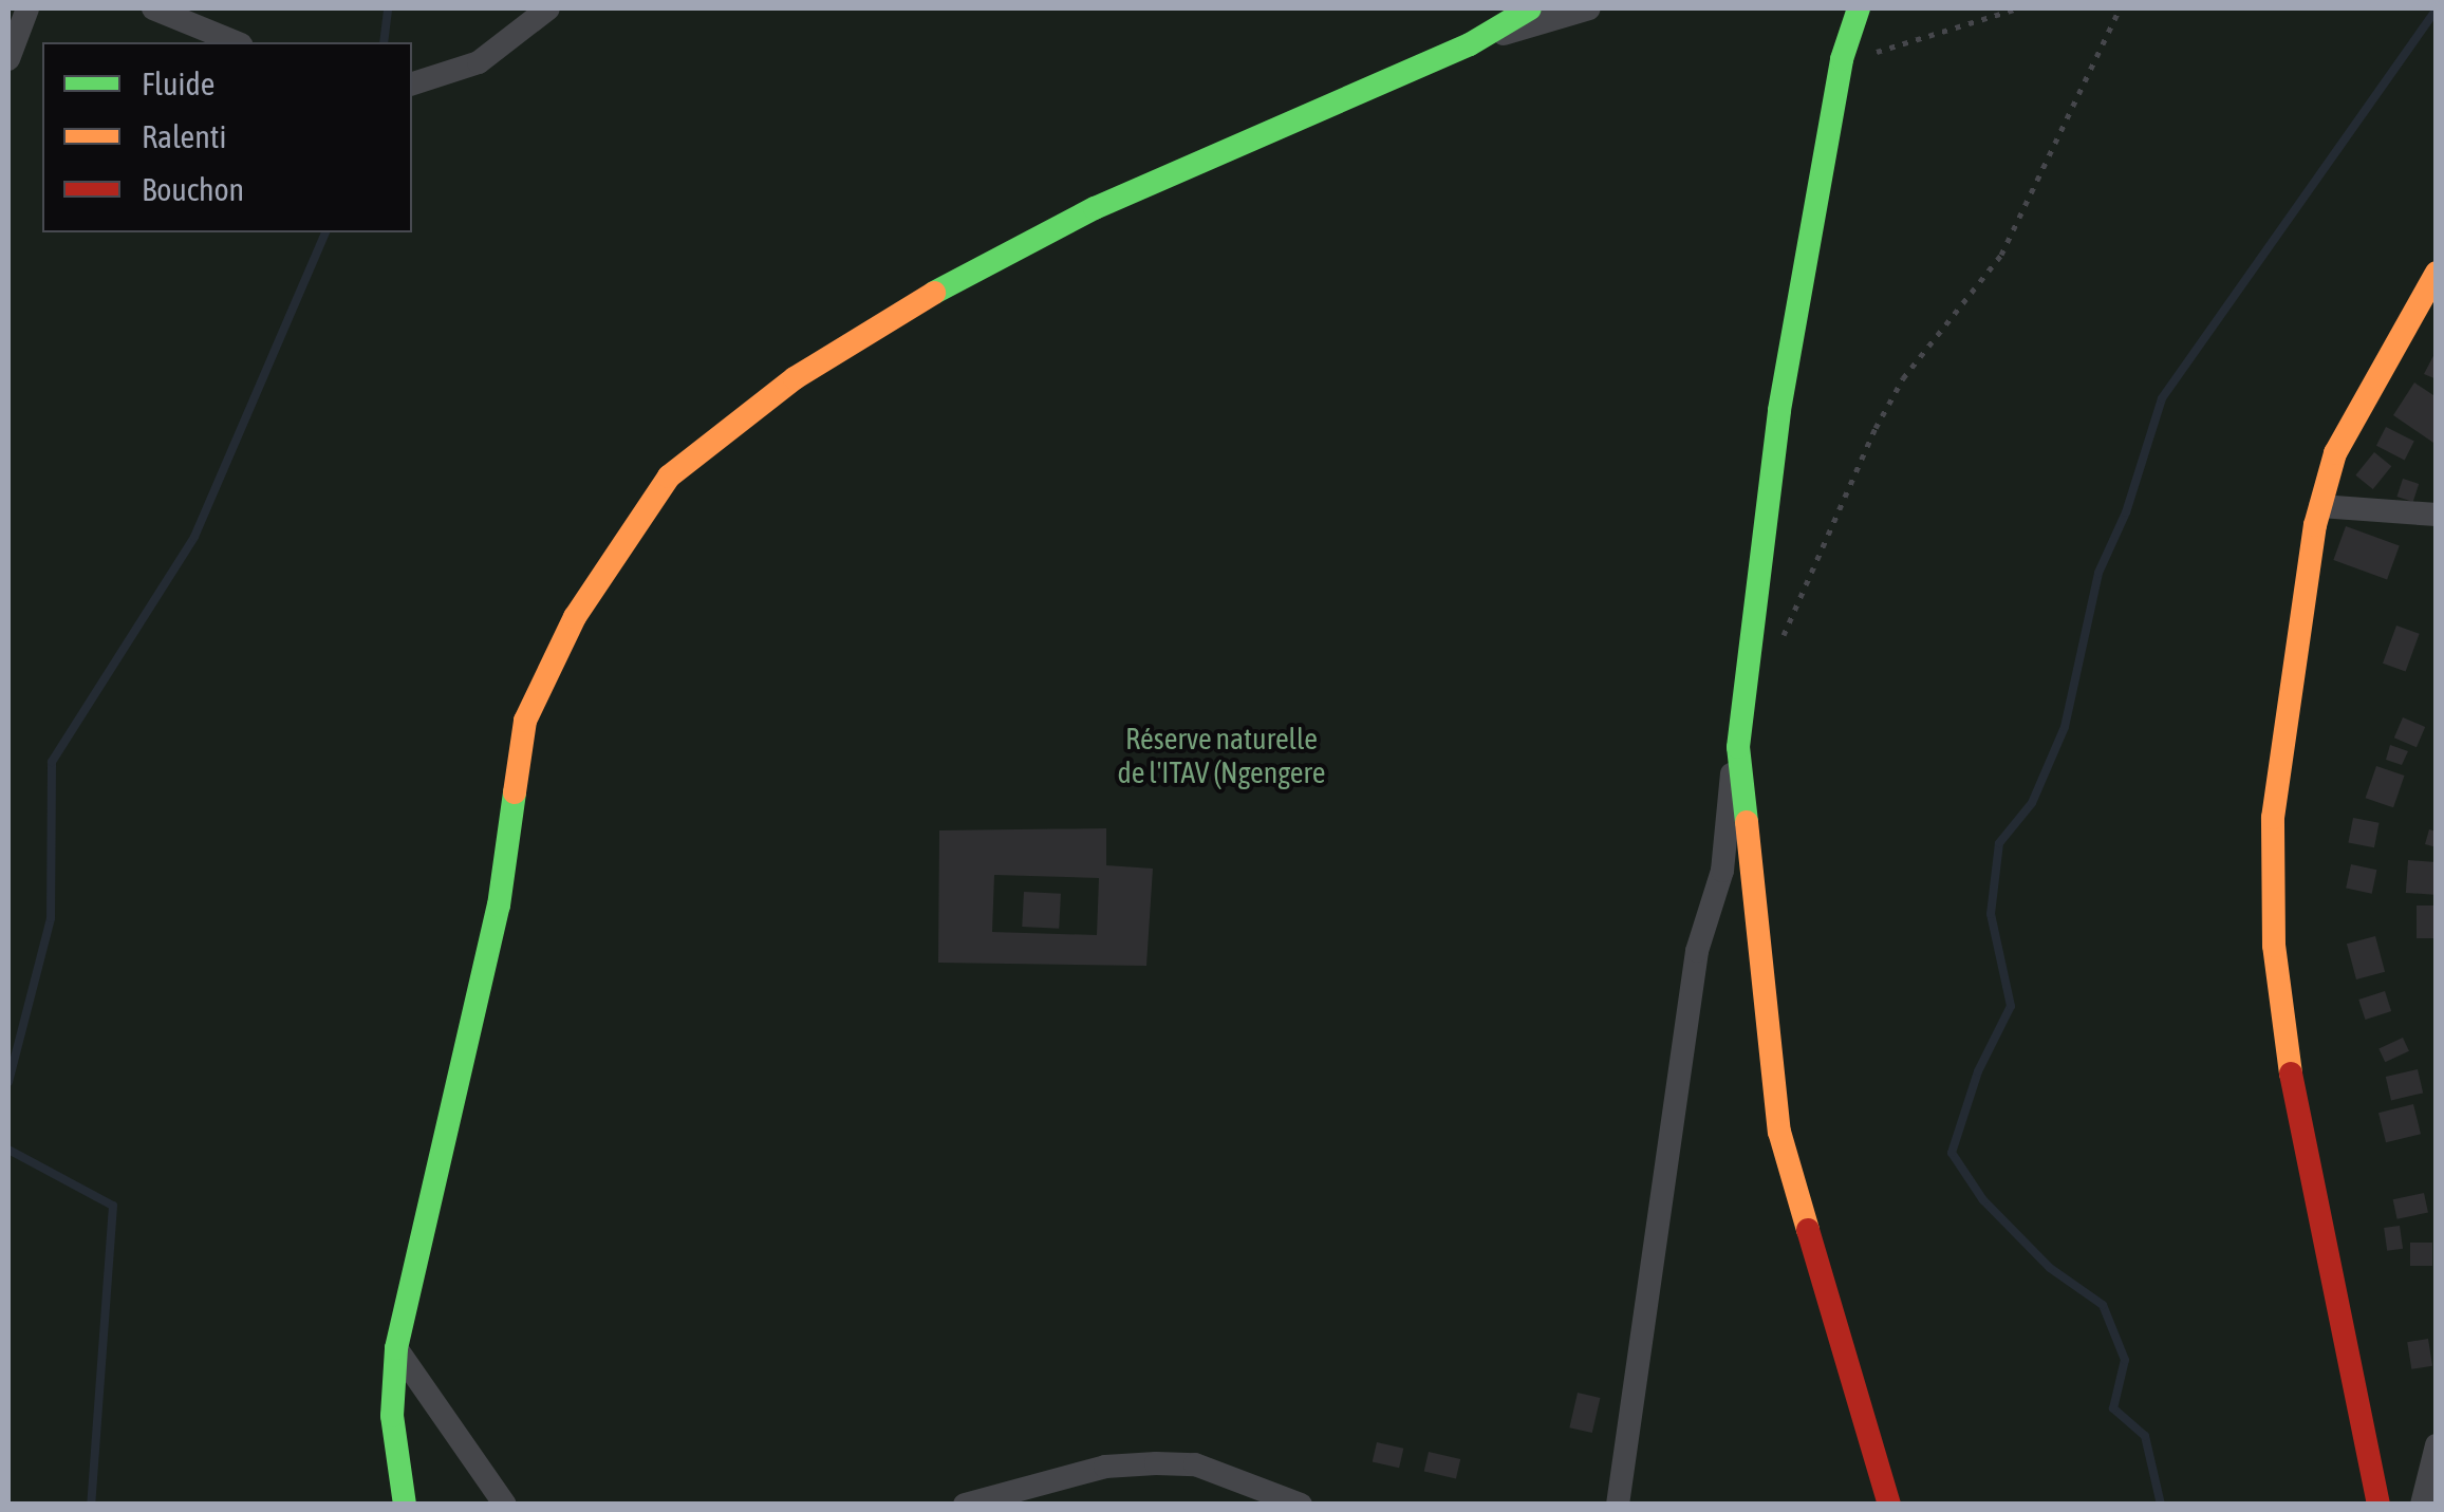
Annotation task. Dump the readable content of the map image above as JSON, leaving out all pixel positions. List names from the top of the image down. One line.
{"parks":["Réserve naturelle de l'ITAV (Ngengere"],"legend":["Fluide","Ralenti","Bouchon"]}
